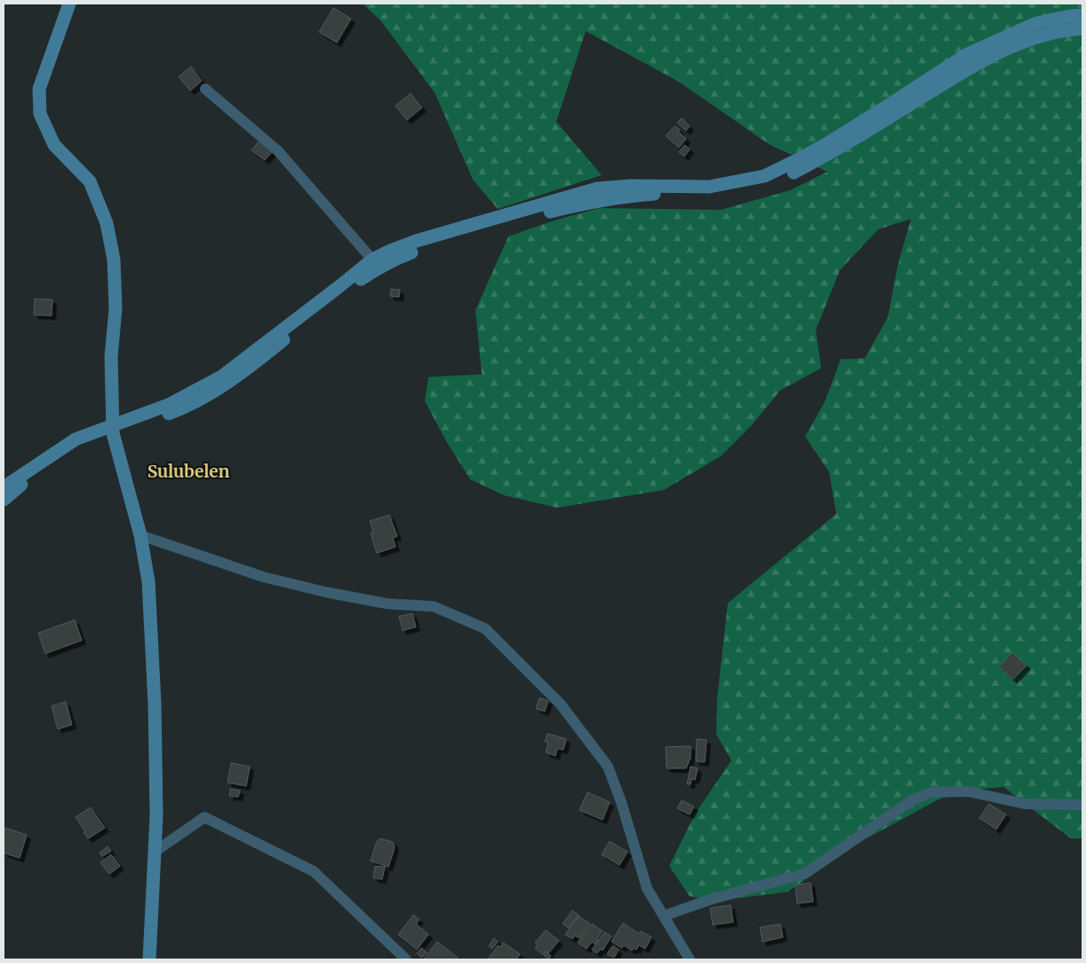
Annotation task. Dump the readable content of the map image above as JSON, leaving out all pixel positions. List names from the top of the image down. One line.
{"districts":["Sulubelen"]}
